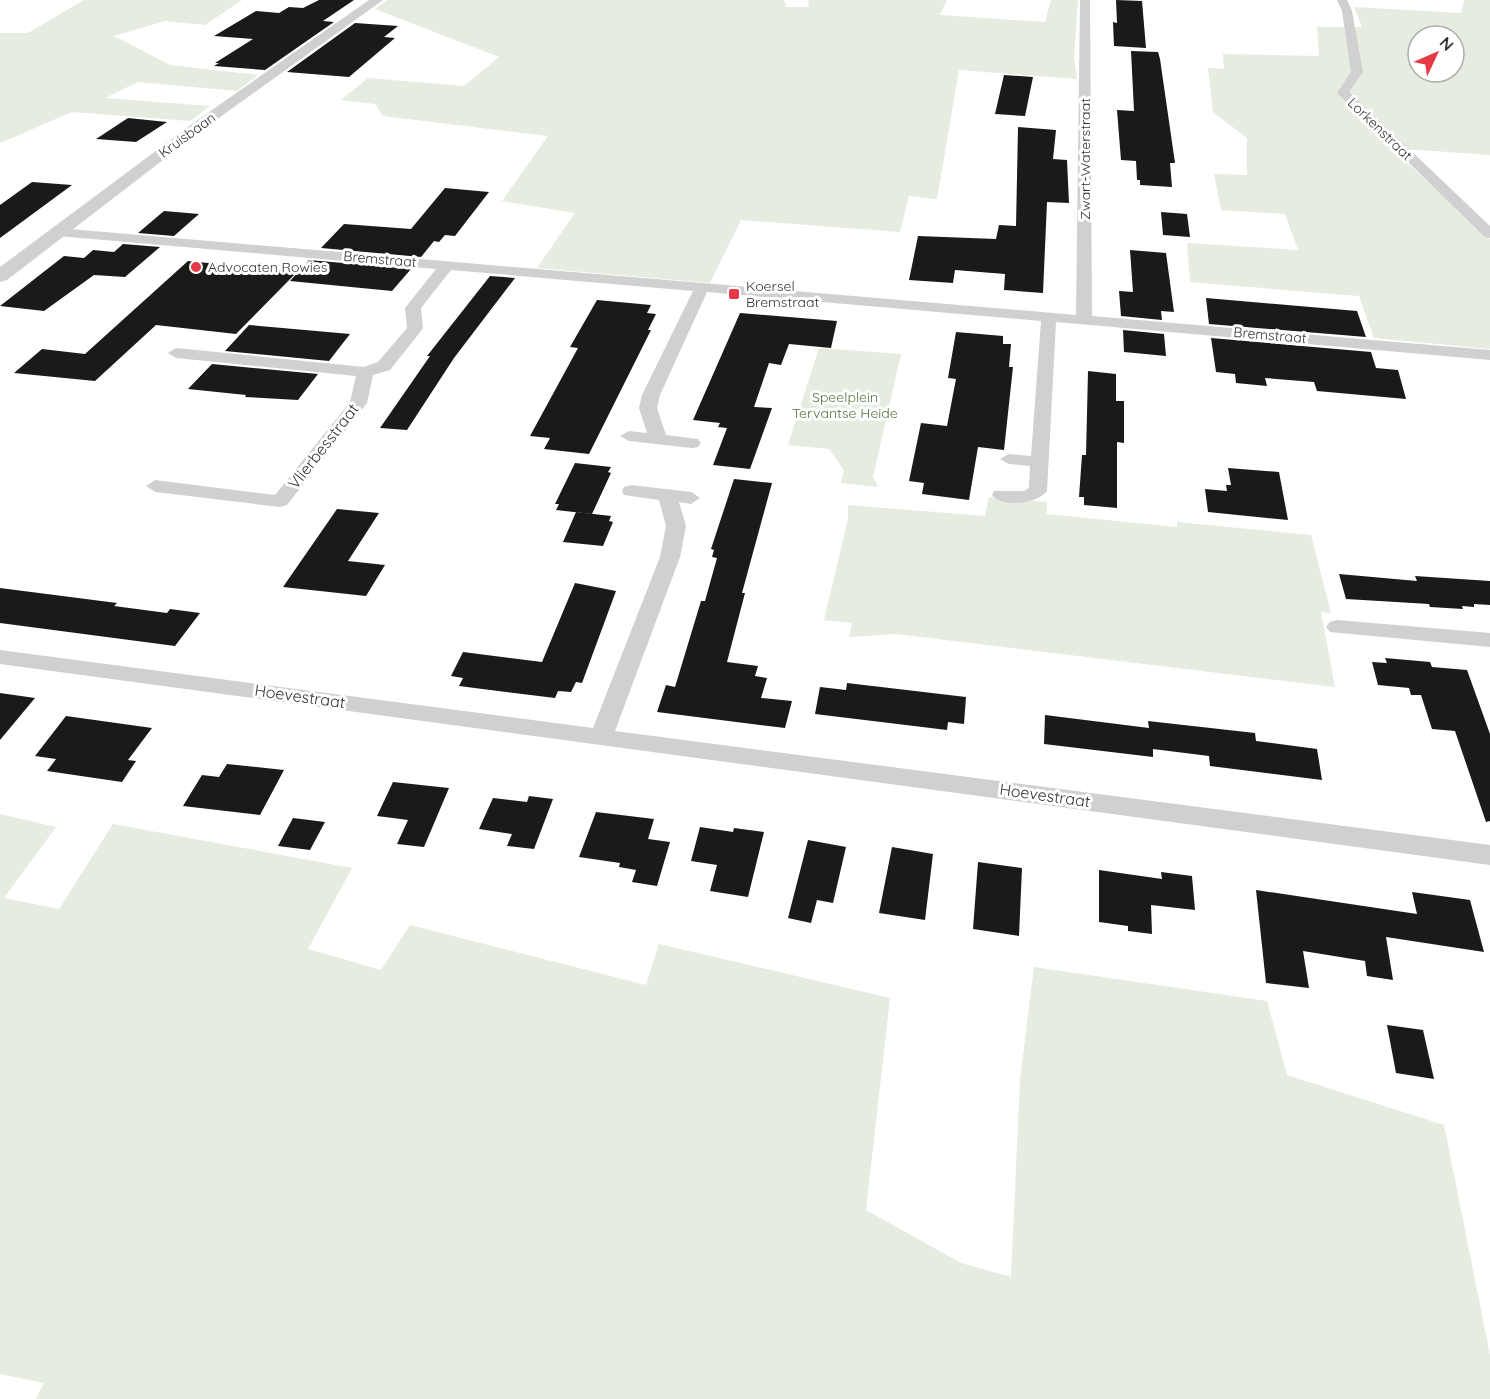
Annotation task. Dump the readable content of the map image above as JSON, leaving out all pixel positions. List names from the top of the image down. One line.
{"streets":{"street":["Lorkenstraat","Kruisbaan","Zwart-Waterstraat","Bremstraat","Vlierbesstraat","Hoevestraat"]},"crossings":[["Kruisbaan","Bremstraat"],["Zwart-Waterstraat","Bremstraat"]],"parks":["Speelplein Tervantse Heide"],"places":{"other":["Advocaten Rowies"],"transit":["Koersel Bremstraat"]},"north":"top right"}
